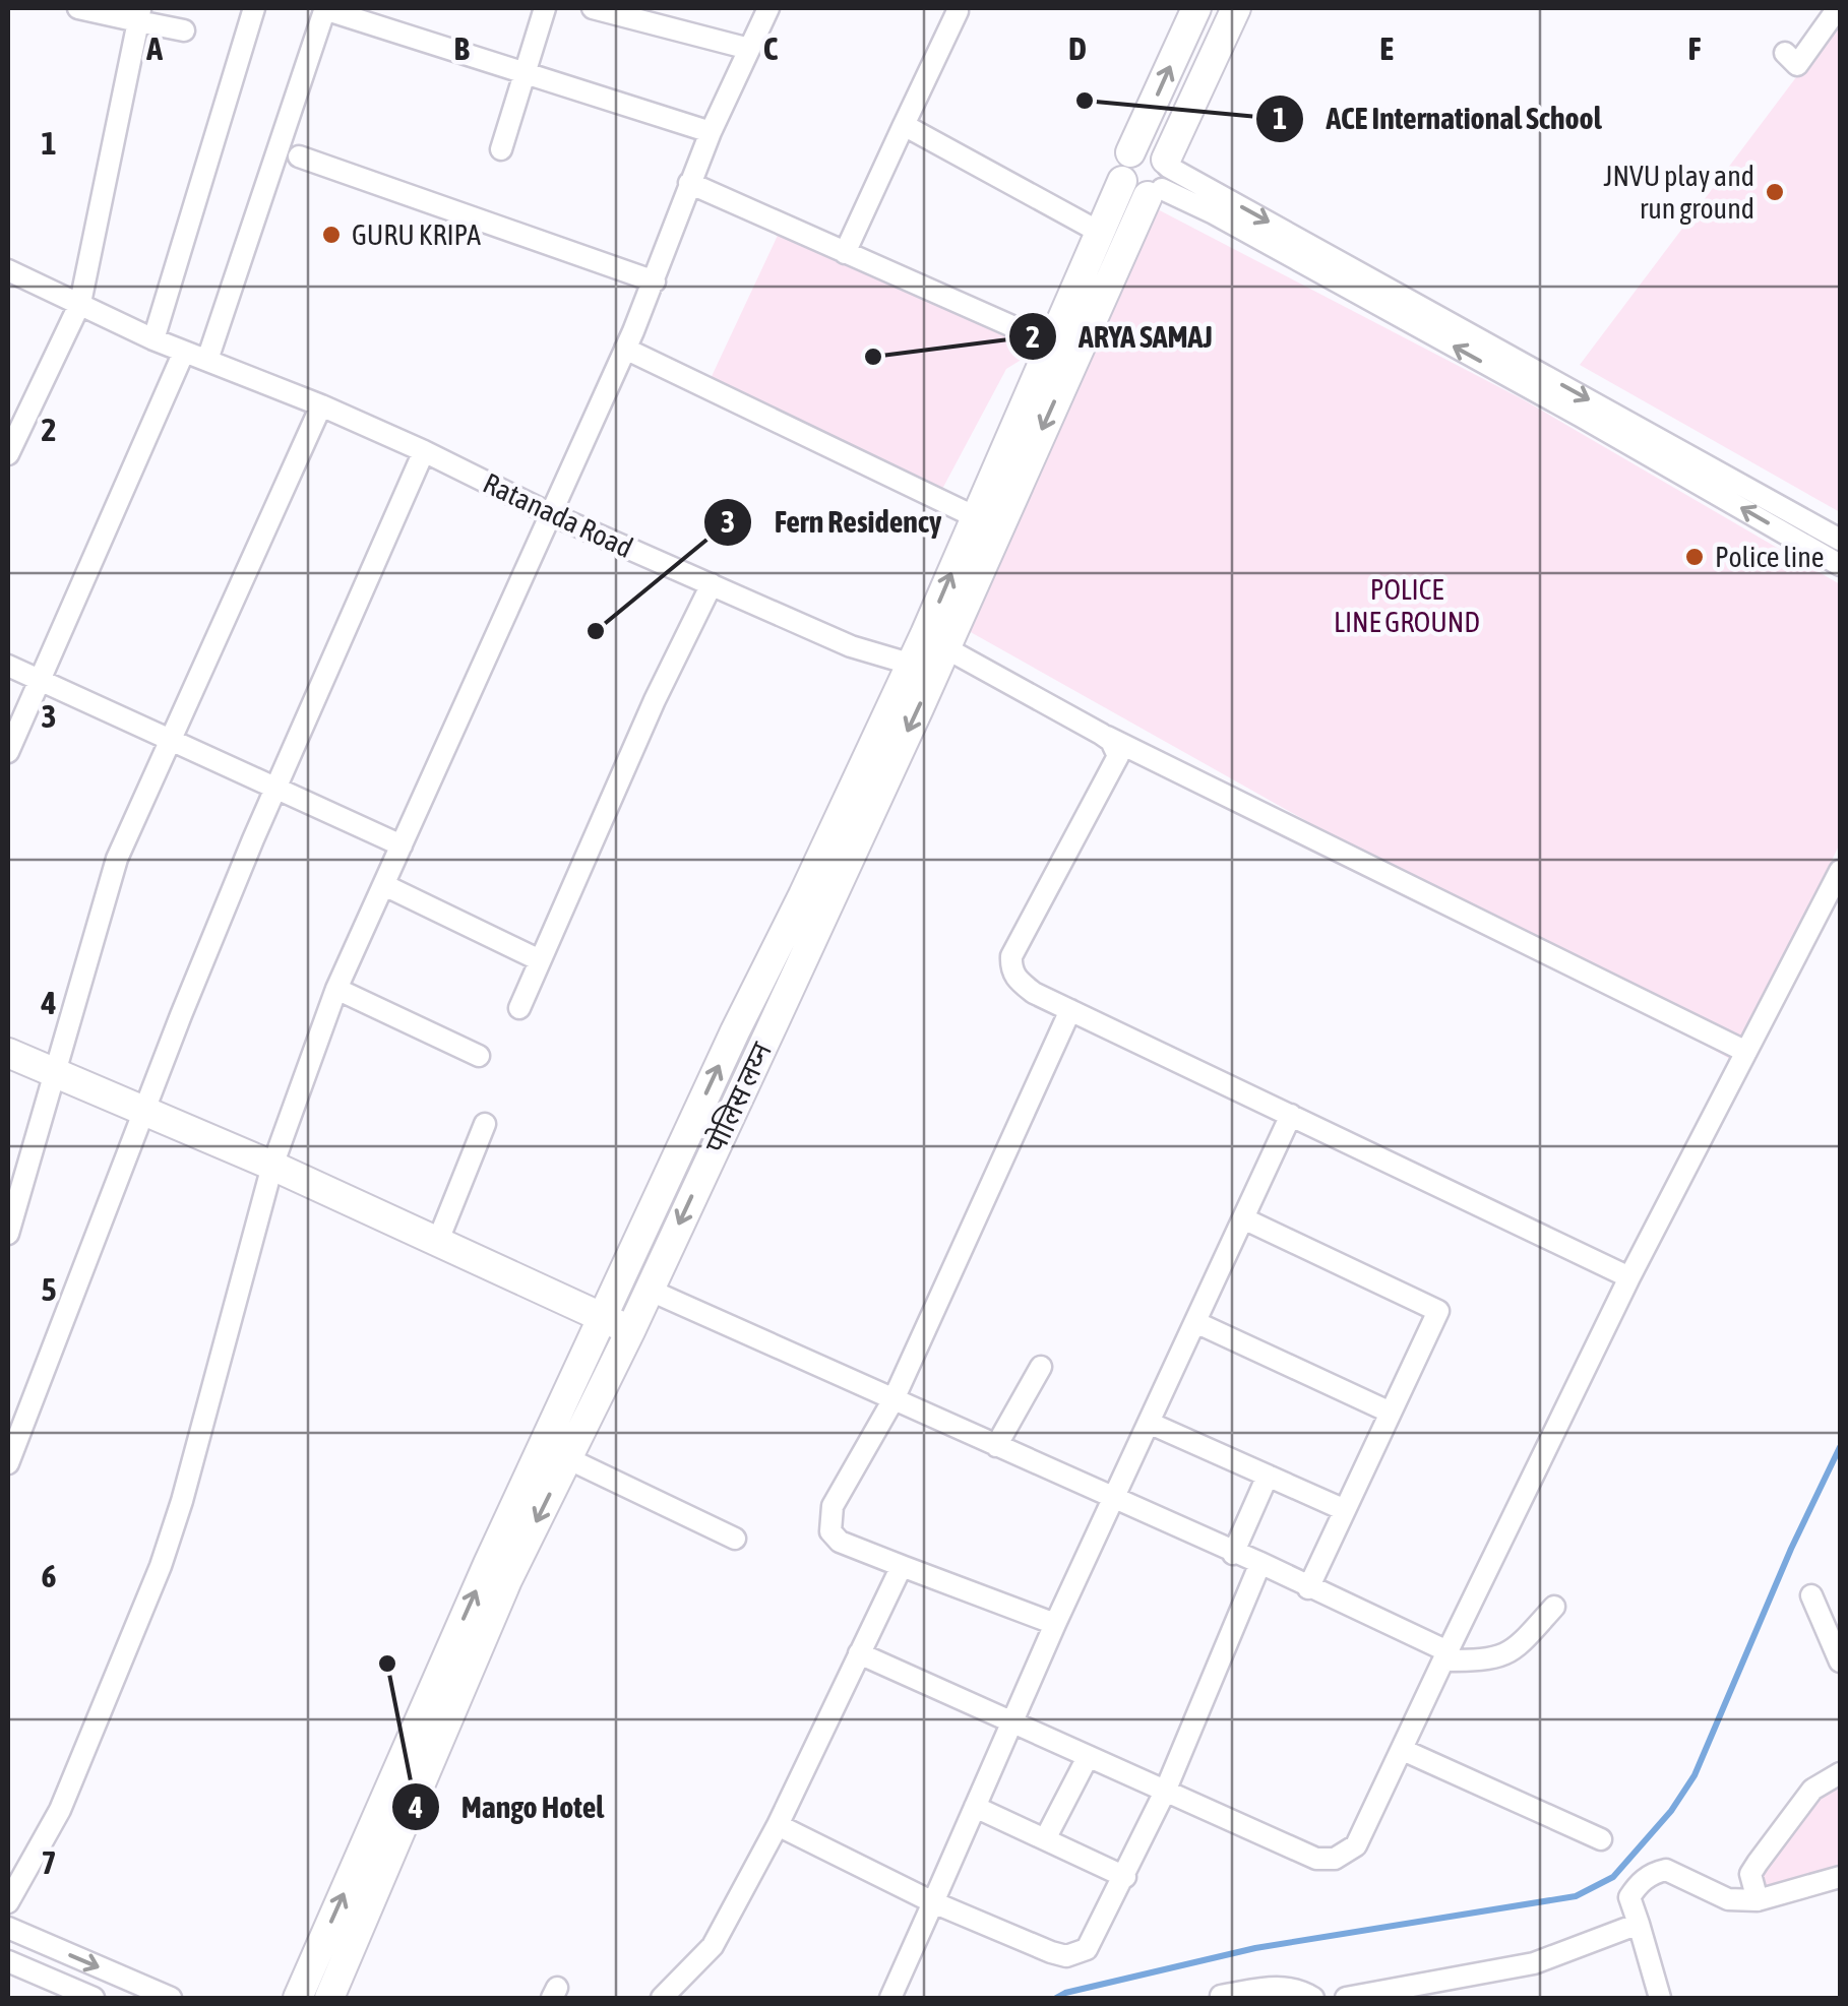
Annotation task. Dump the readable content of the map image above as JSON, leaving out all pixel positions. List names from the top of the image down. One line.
{"streets":{"street":["Ratanada Road","पोलिस लय्न"]},"crossings":[["Ratanada Road","पोलिस लय्न"]],"parks":["POLICE LINE GROUND"],"places":["ACE International School","JNVU play and run ground","GURU KRIPA","ARYA SAMAJ","Police line","Fern Residency","Mango Hotel"],"grid":{"columns":["A","B","C","D","E","F"],"rows":["1","2","3","4","5","6","7"]}}
